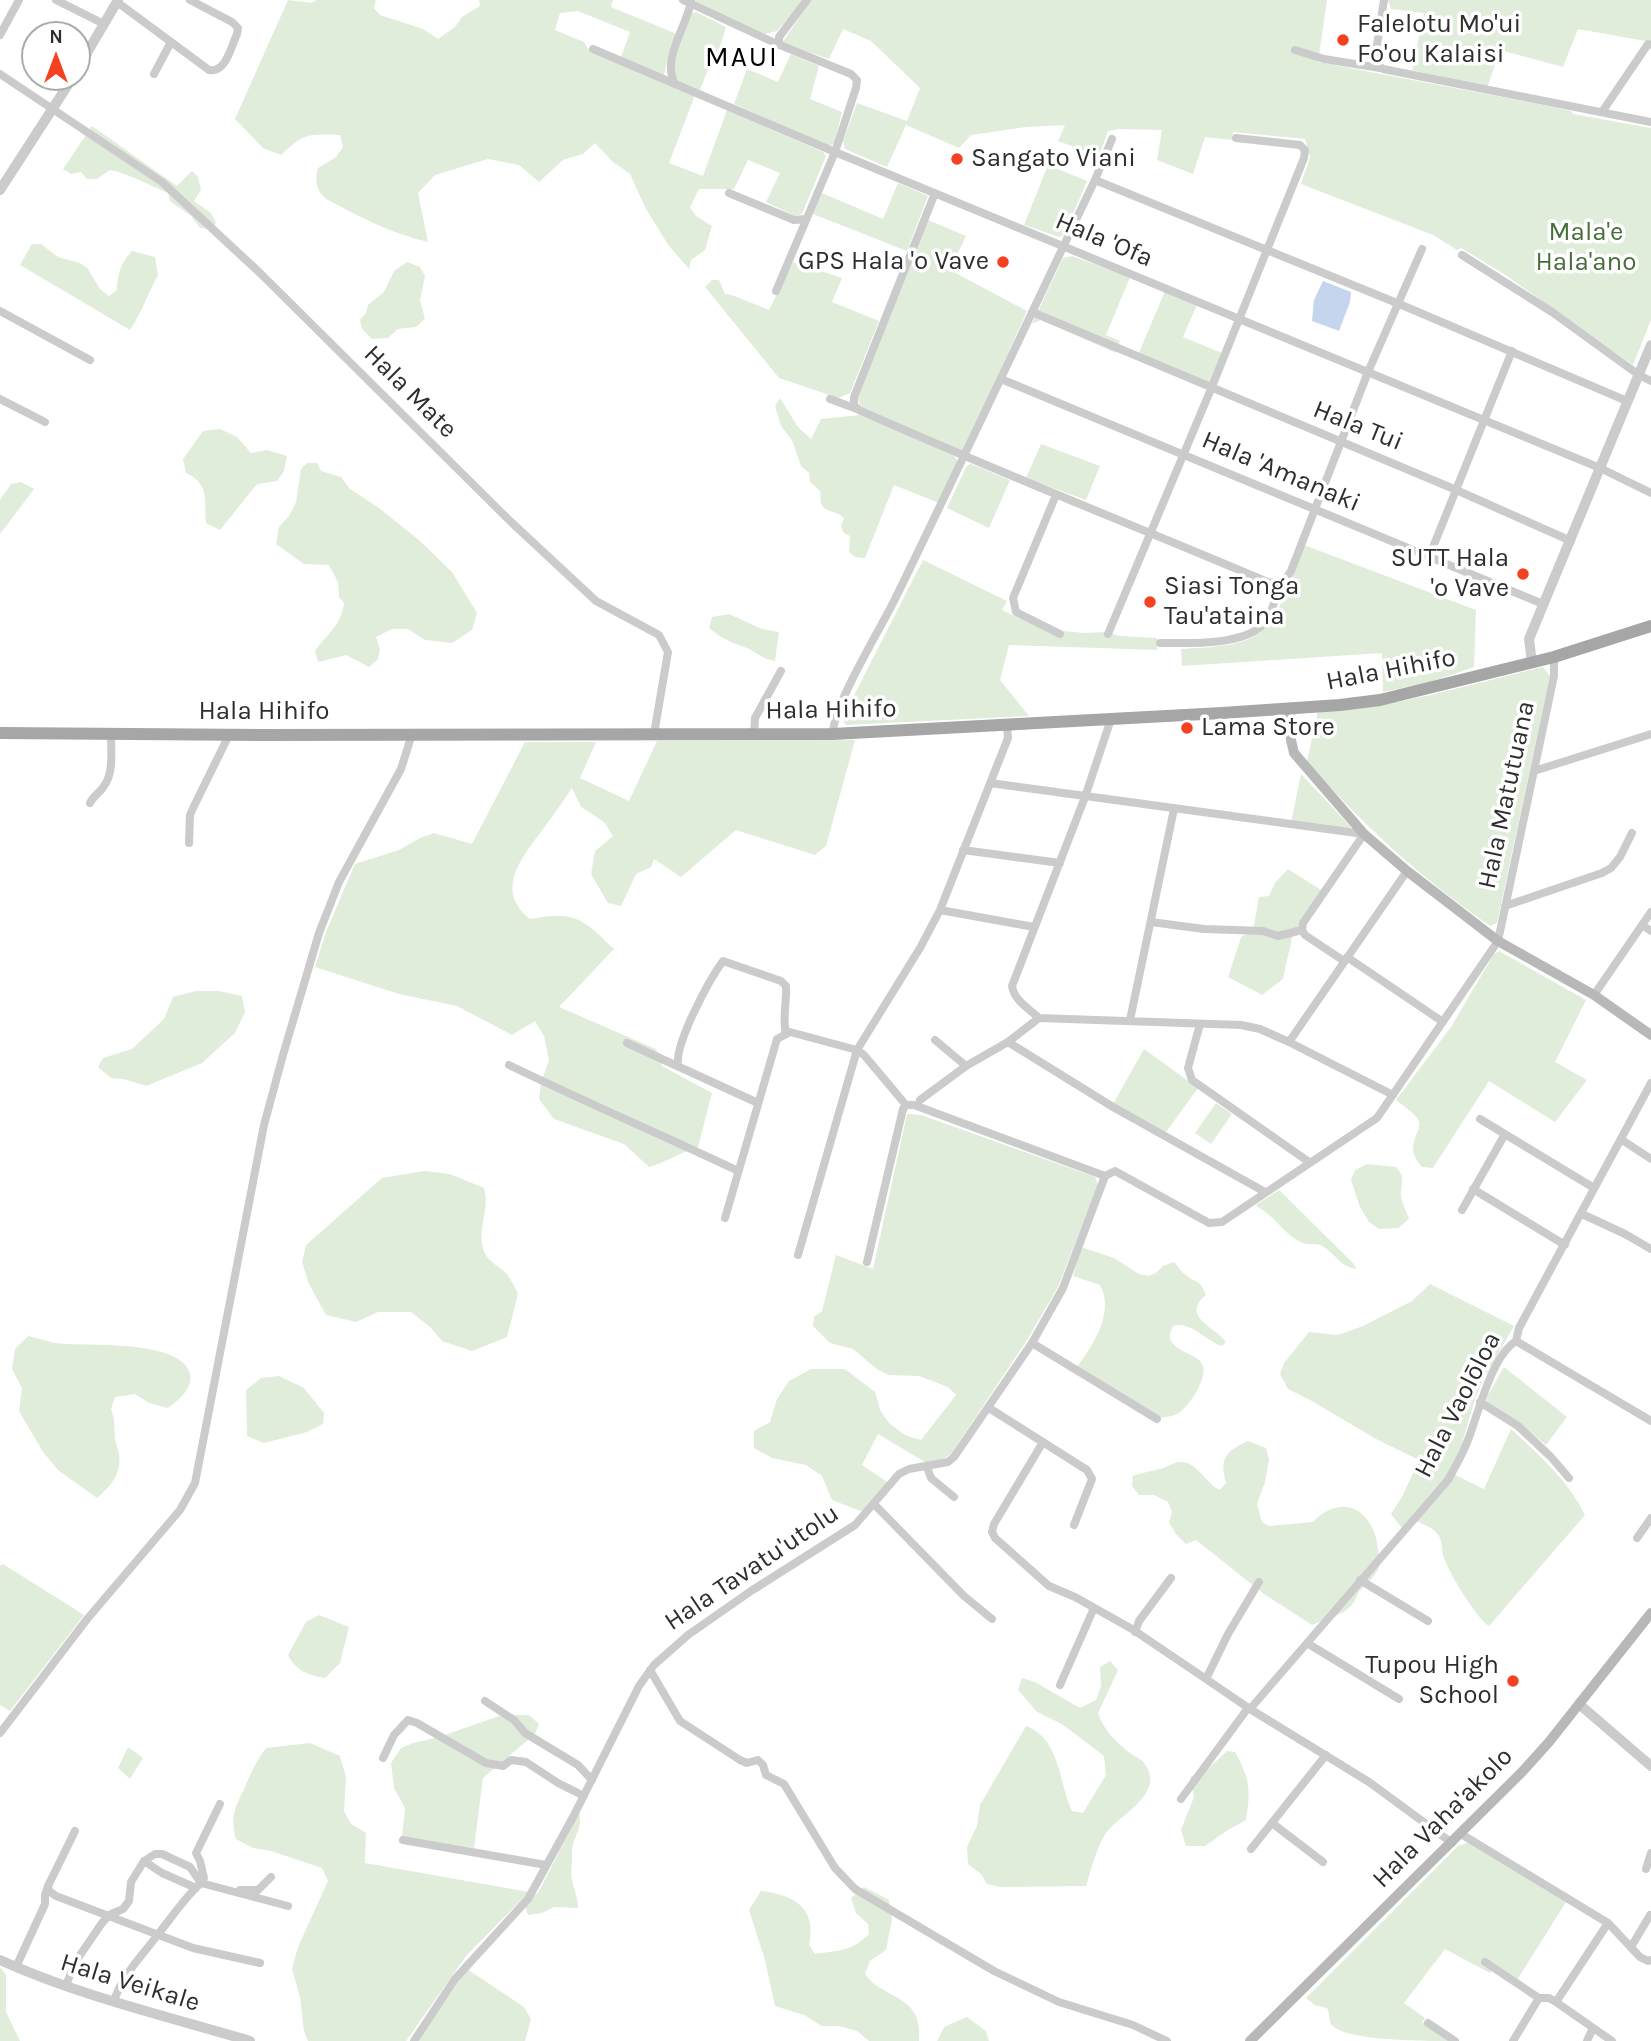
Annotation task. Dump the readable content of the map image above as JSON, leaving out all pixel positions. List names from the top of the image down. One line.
{"streets":{"main road":["Hala Hihifo","Hala Vaha'akolo"],"street":["Hala 'Ofa","Hala Mate","Hala Tui","Hala 'Amanaki","Hala Matutuana","Hala Vaolōloa","Hala Tavatu'utolu","Hala Veikale"]},"crossings":[["Hala Mate","Hala Hihifo"],["Hala Hihifo","Hala Matutuana"]],"districts":["MAUI"],"parks":["Mala'e Hala'ano"],"places":["Falelotu Mo'ui Fo'ou Kalaisi","Sangato Viani","GPS Hala 'o Vave","SUTT Hala 'o Vave","Siasi Tonga Tau'ataina","Lama Store","Tupou High School"],"north":"top"}
